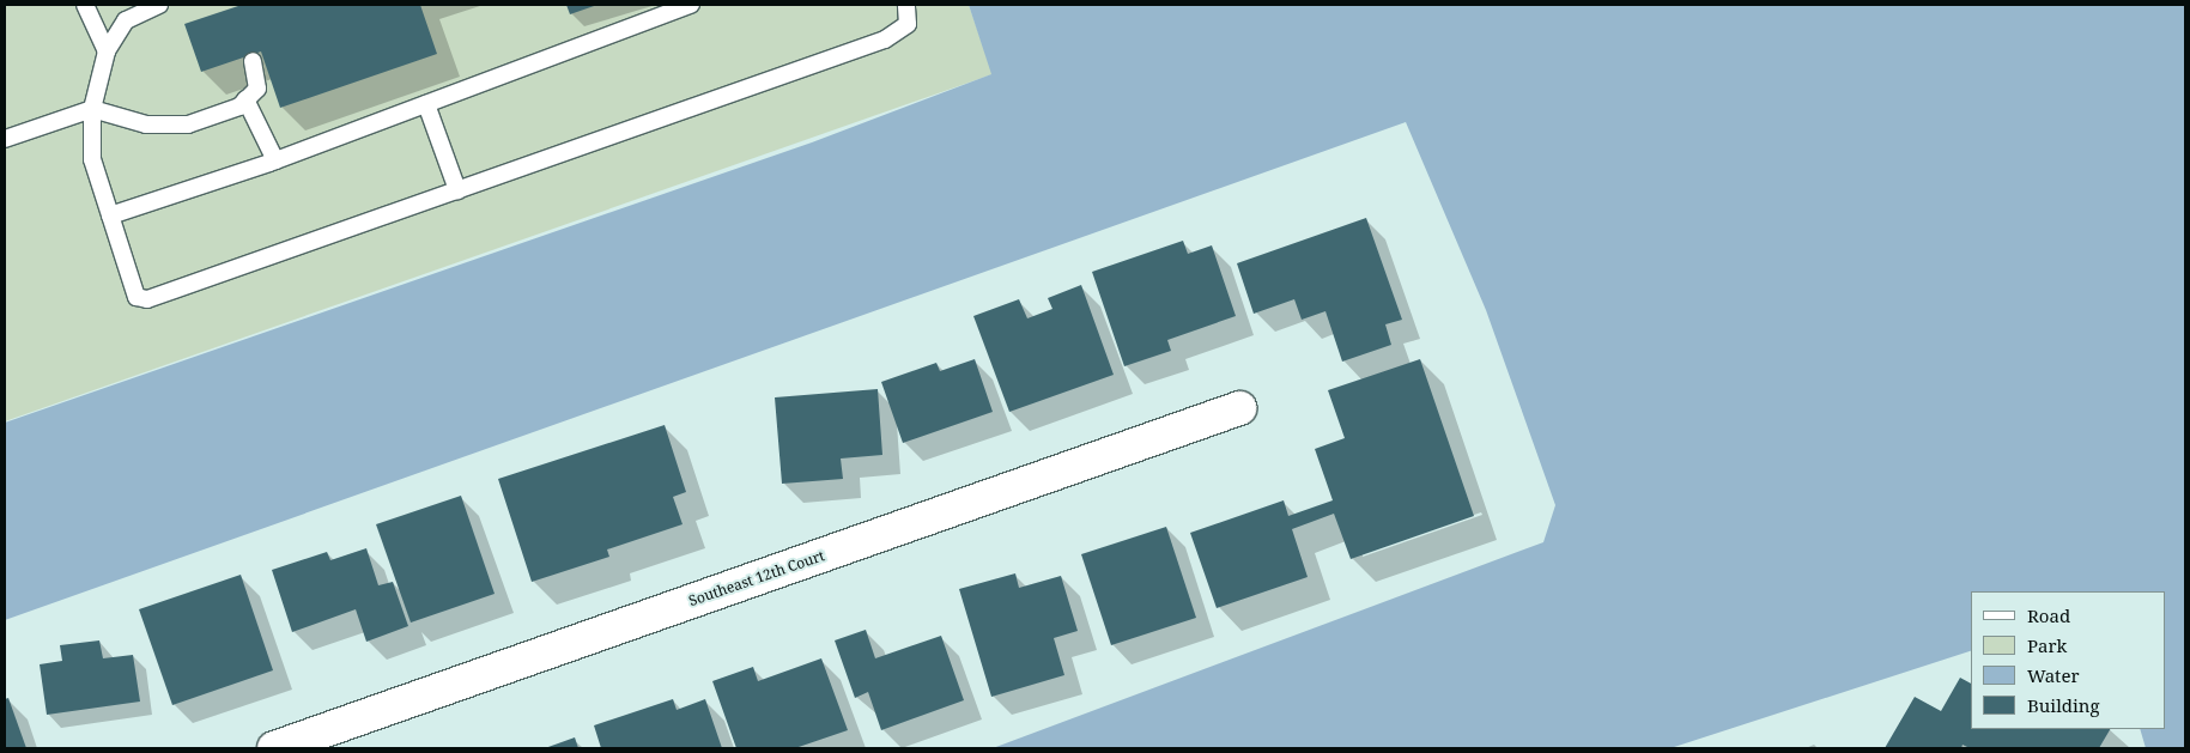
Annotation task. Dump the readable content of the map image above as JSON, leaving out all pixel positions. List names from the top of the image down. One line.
{"streets":{"street":["Southeast 12th Court"]},"legend":["Road","Park","Water","Building"]}
